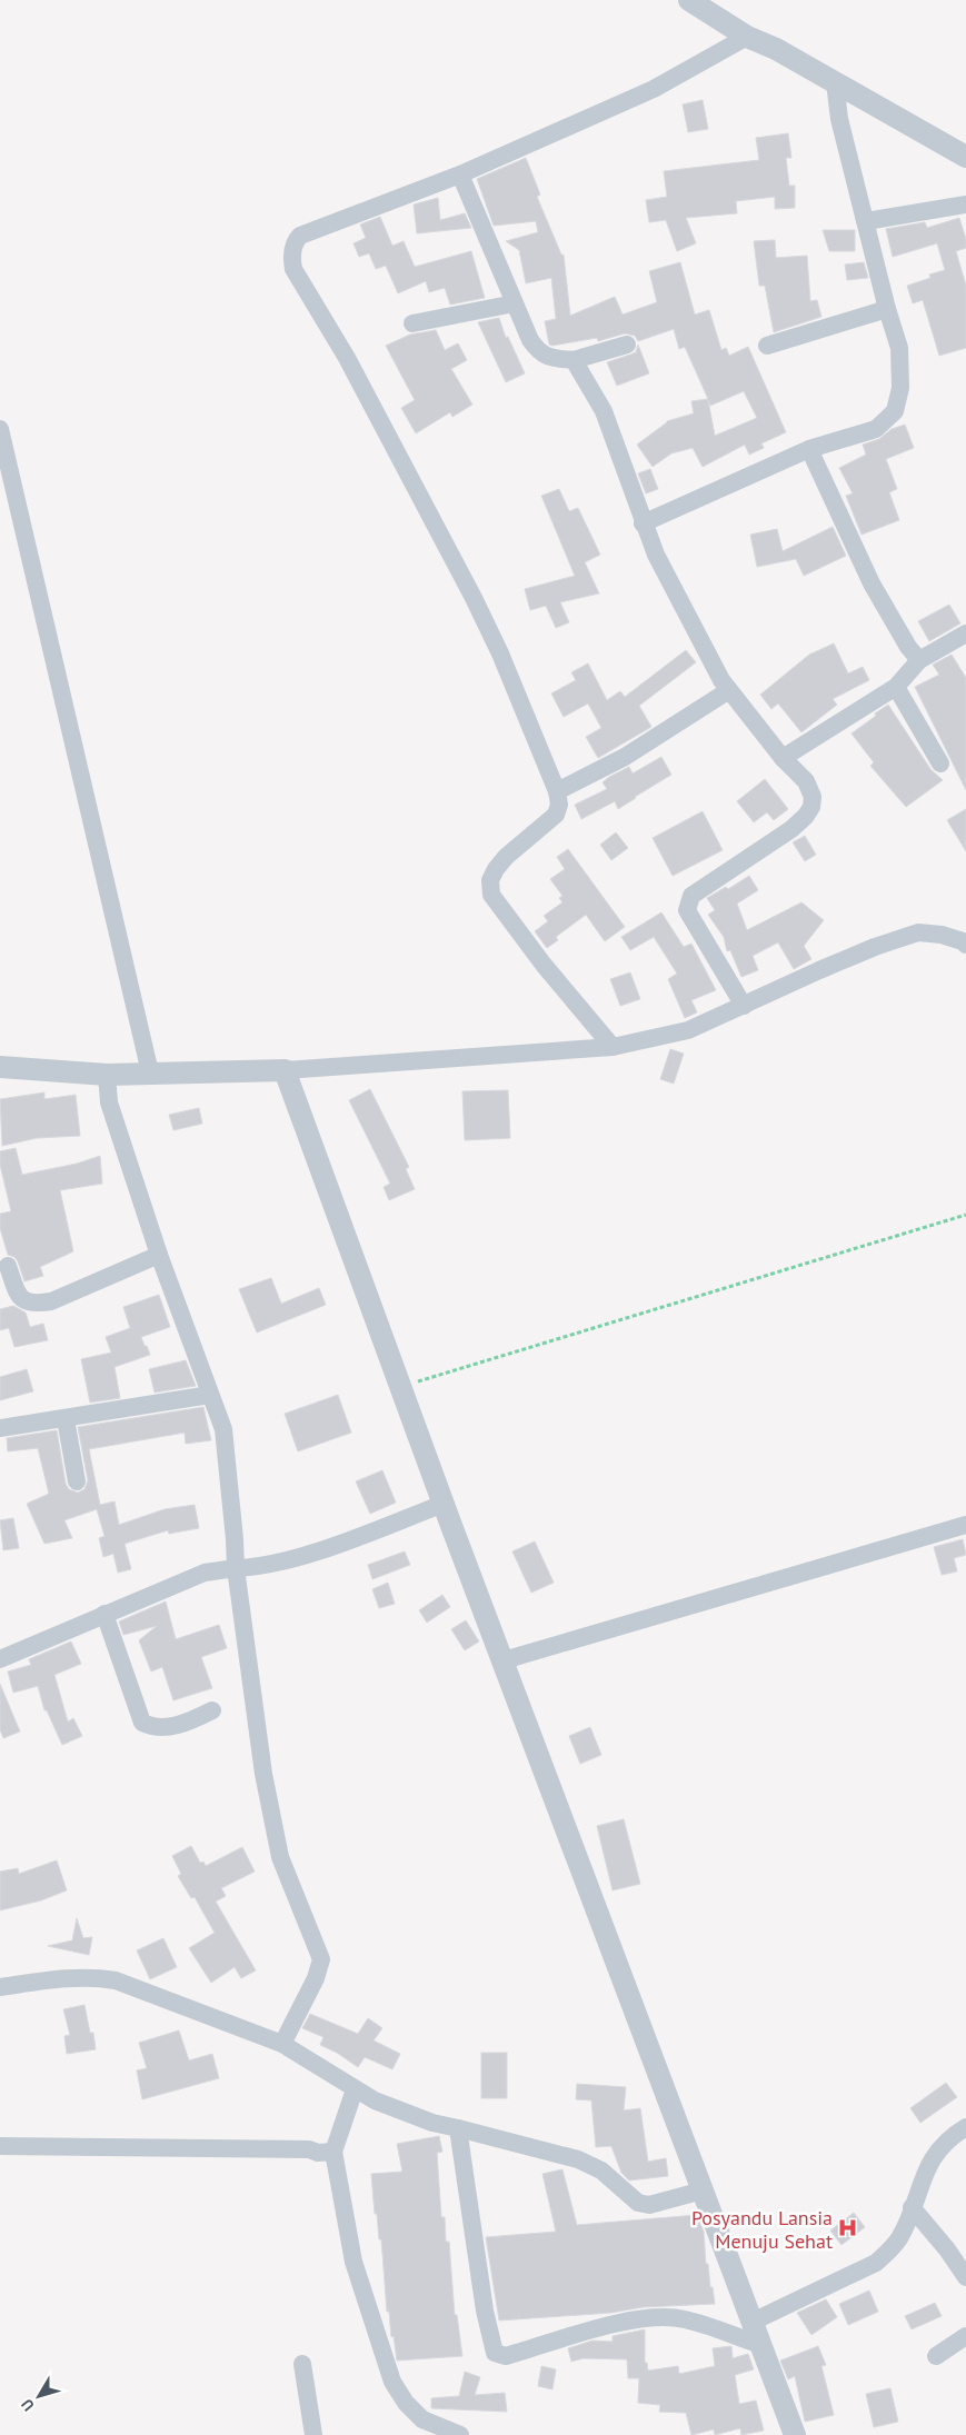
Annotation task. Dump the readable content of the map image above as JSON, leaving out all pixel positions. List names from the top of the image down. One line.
{"places":{"hospital":["Posyandu Lansia Menuju Sehat"]},"north":"bottom left"}
